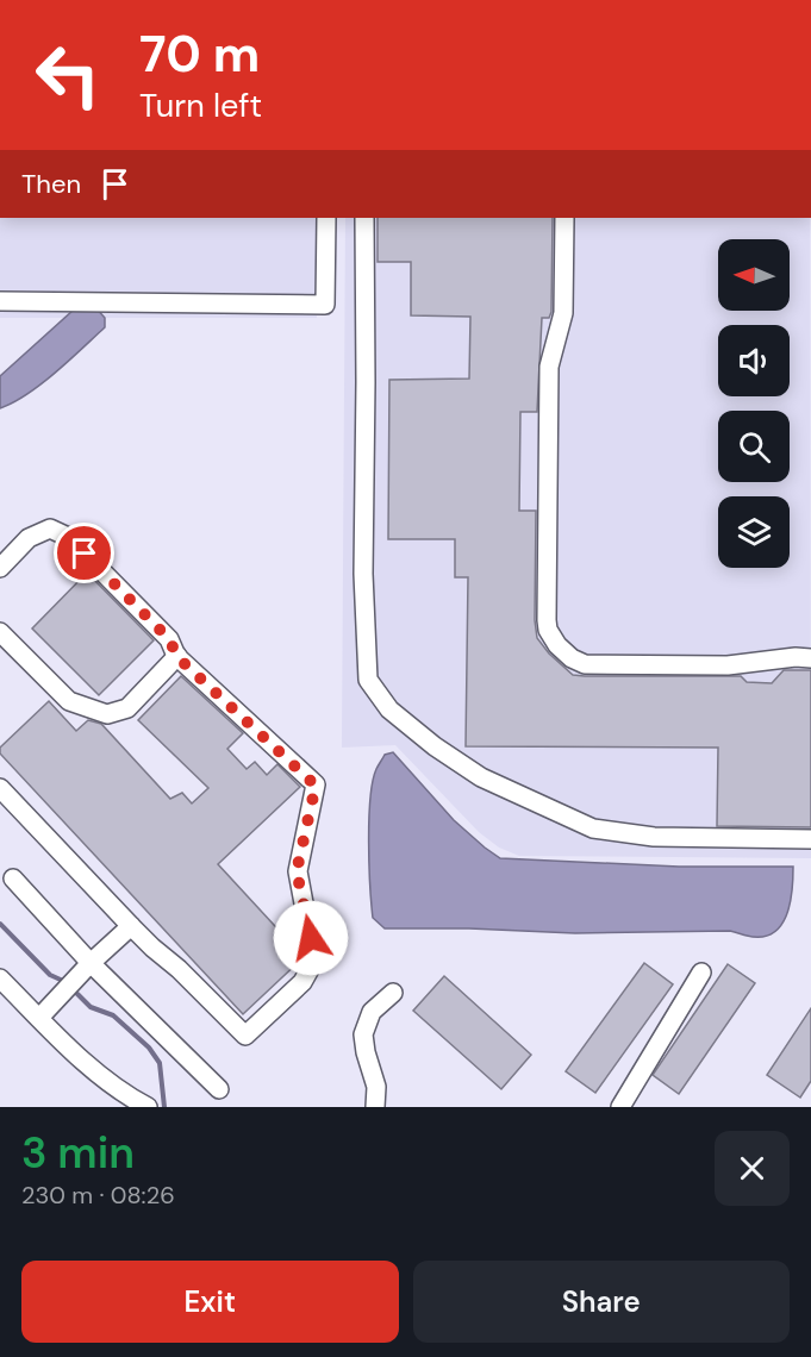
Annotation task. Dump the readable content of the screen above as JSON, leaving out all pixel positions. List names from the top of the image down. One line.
{"north":"left","page":{"turn":["70 m","Turn left"],"then":"Then","heading":["3 min","230 m · 08:26"],"buttons":["Exit","Share"]}}
